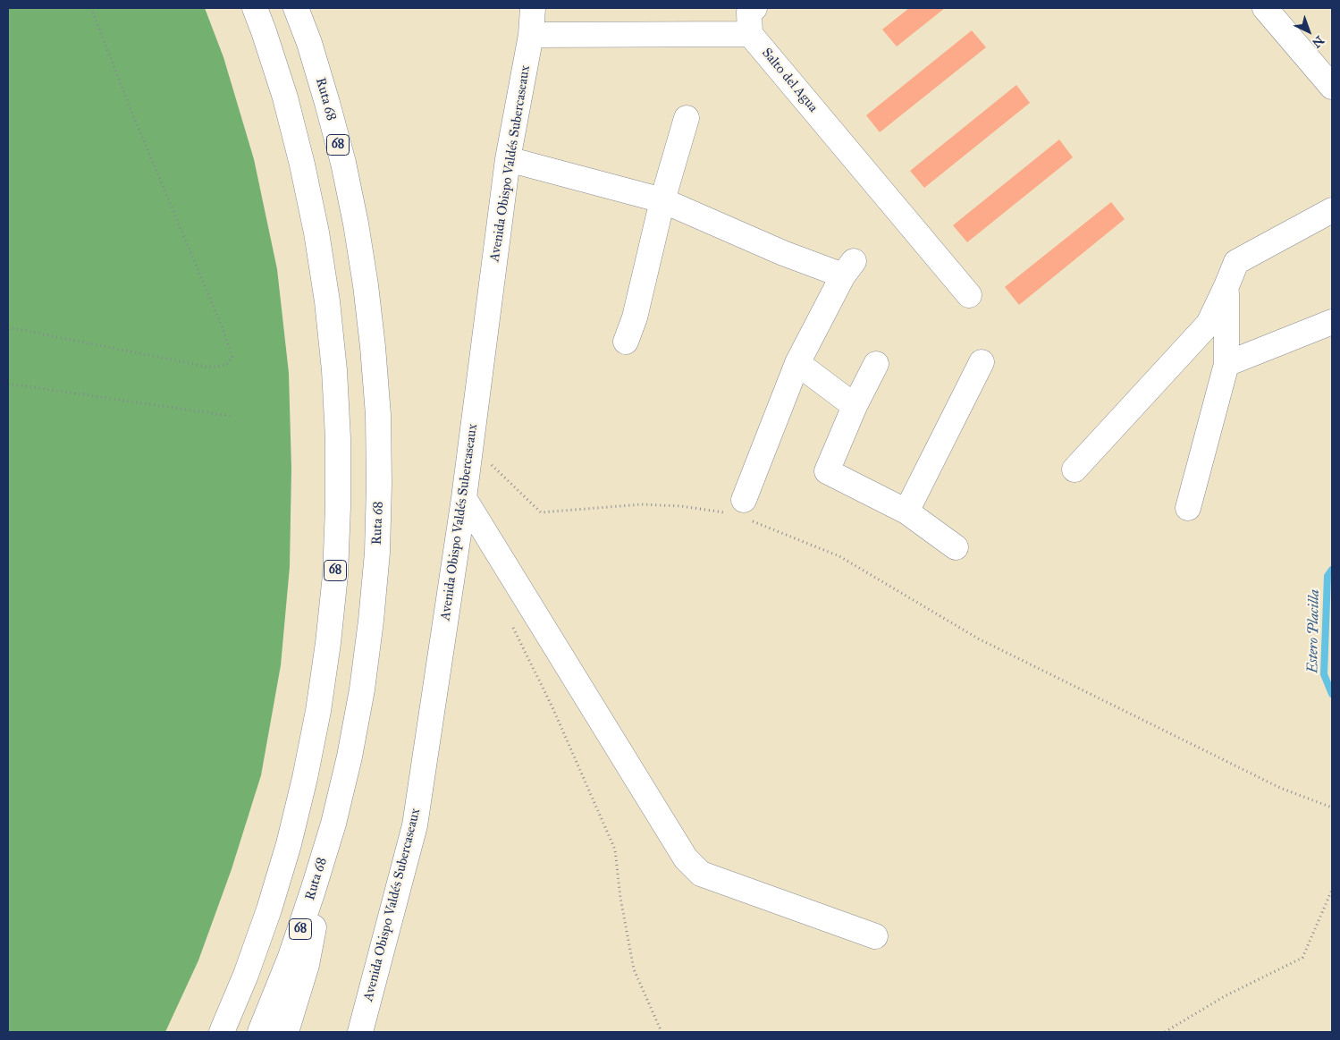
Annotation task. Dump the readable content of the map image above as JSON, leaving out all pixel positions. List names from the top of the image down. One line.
{"streets":{"main road":["Salto del Agua","Ruta 68","68","Avenida Obispo Valdés Subercaseaux"]},"water":["Estero Placilla"],"north":"bottom right"}
